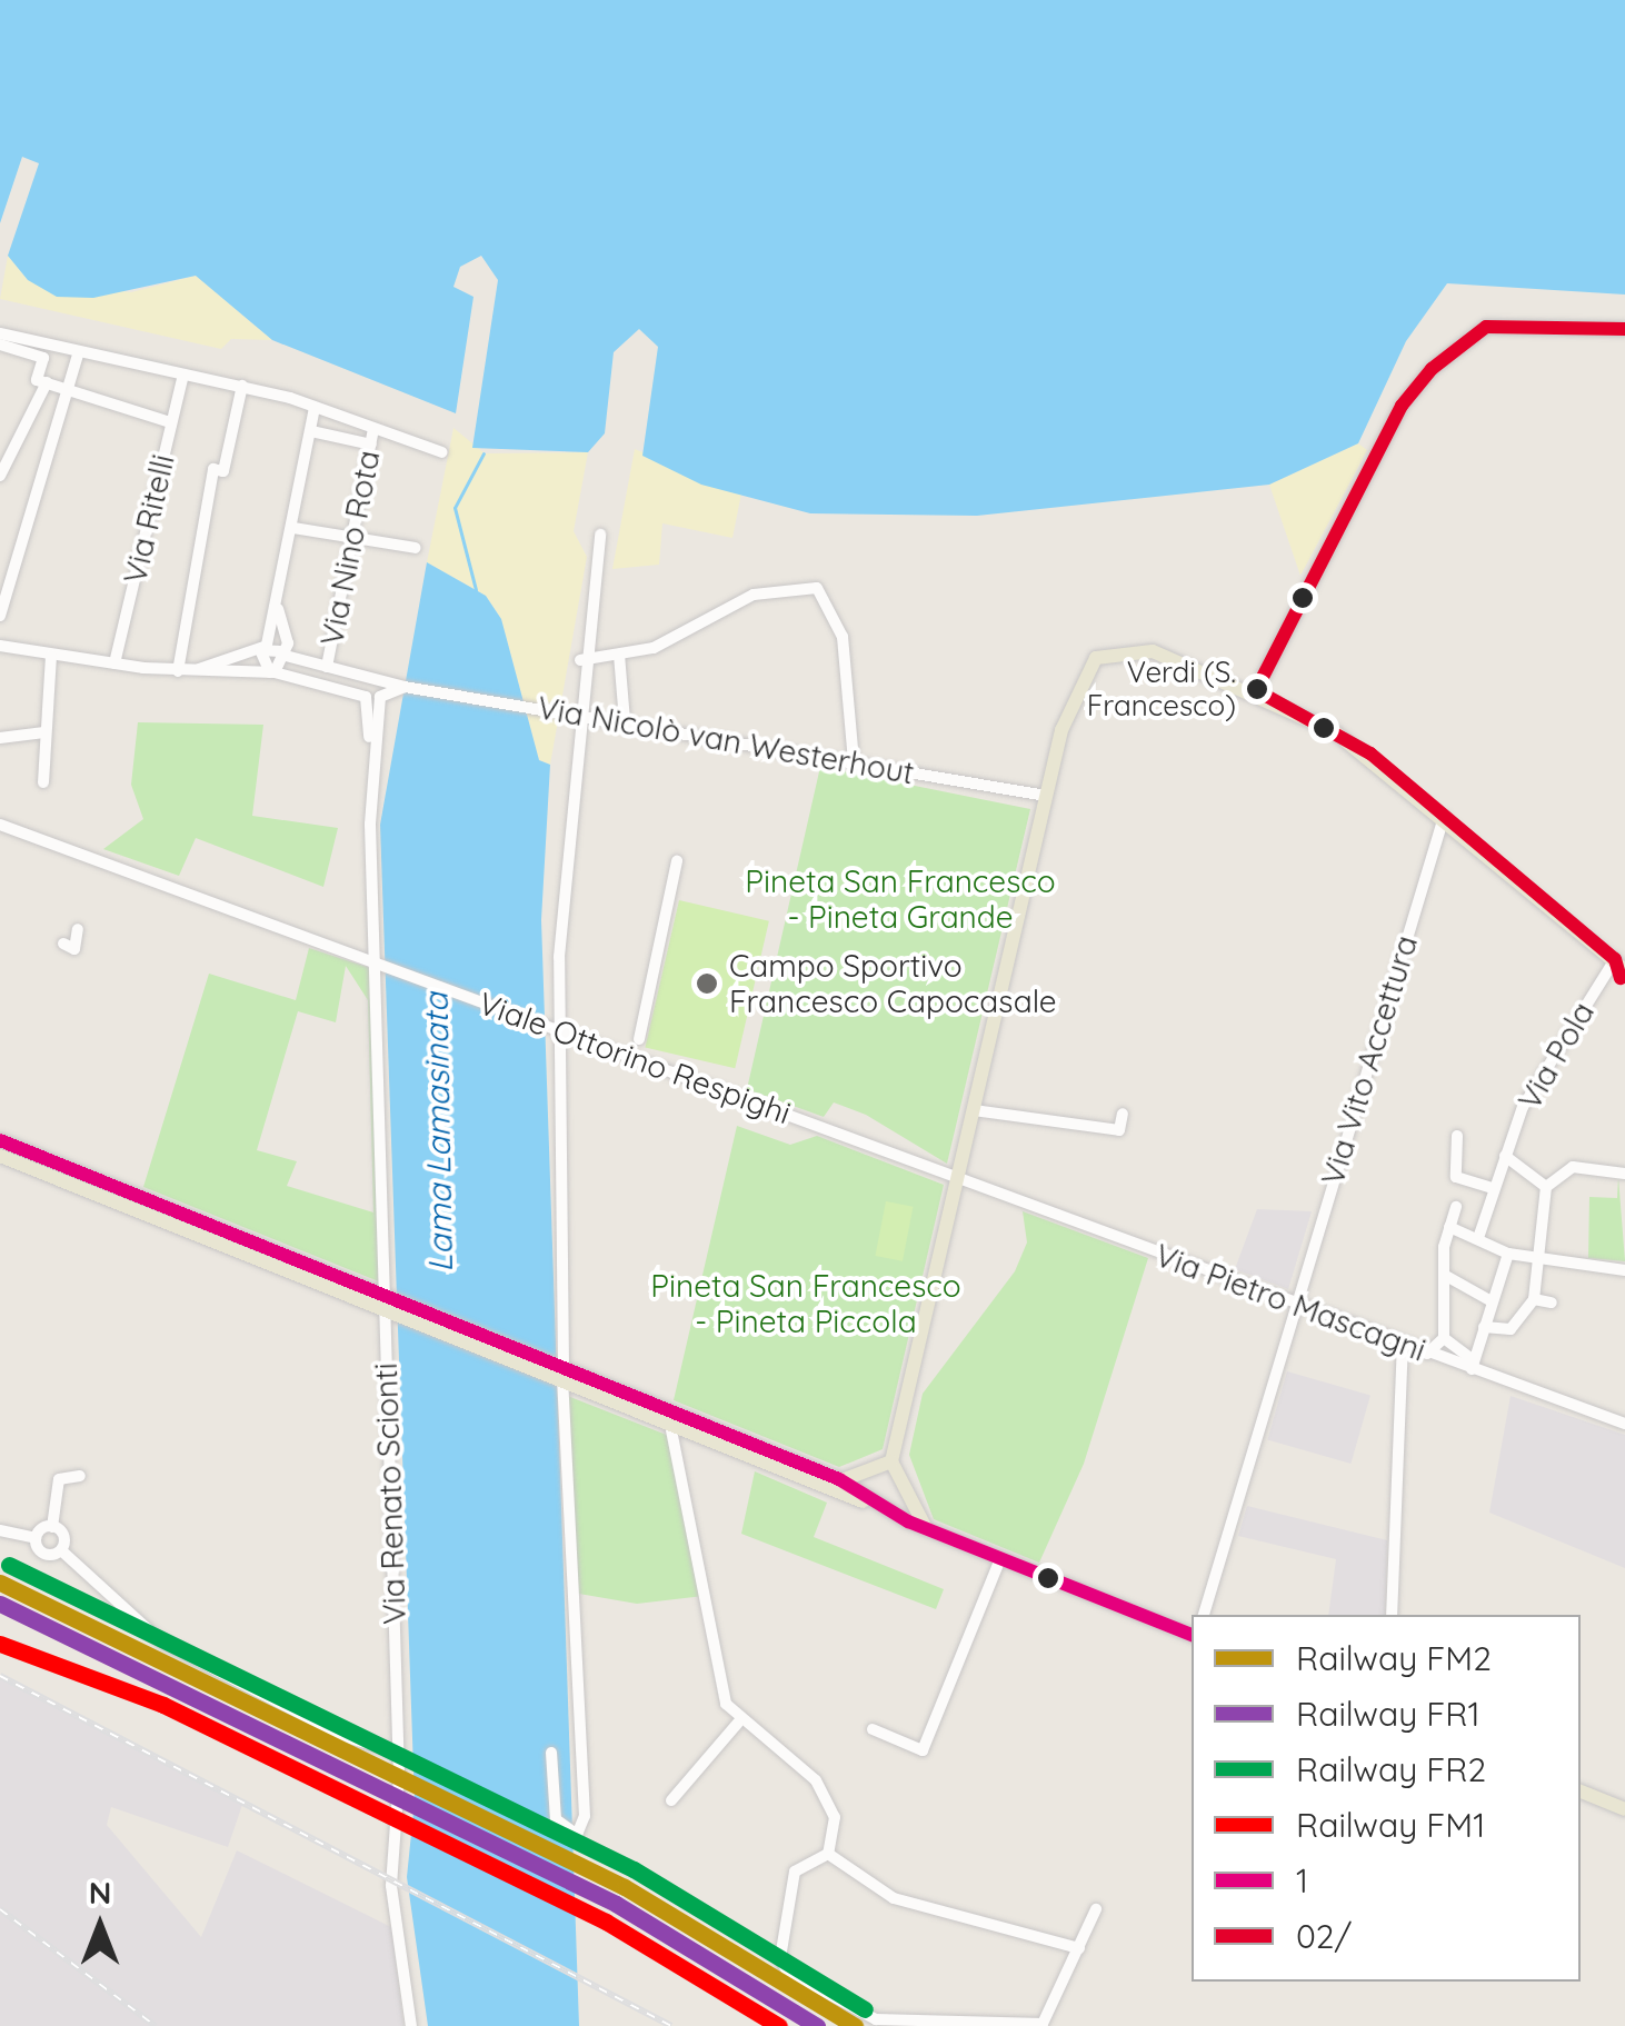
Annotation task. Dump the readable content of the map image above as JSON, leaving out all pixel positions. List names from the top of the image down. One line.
{"streets":{"street":["Via Ritelli","Via Nino Rota","Via Nicolò van Westerhout","Via Pola","Viale Ottorino Respighi","Via Vito Accettura","Via Pietro Mascagni","Via Renato Scionti"]},"crossings":[["Via Ritelli","Via Nicolò van Westerhout"],["Via Nino Rota","Via Nicolò van Westerhout"],["Viale Ottorino Respighi","Via Pietro Mascagni"],["Viale Ottorino Respighi","Via Renato Scionti"],["Via Vito Accettura","Via Pietro Mascagni"]],"water":["Lama Lamasinata"],"parks":["Pineta San Francesco - Pineta Grande","Pineta San Francesco - Pineta Piccola"],"places":["Verdi (S. Francesco)","Campo Sportivo Francesco Capocasale"],"lines":["transit line 02/","transit line 1","rail line FR2","rail line FM2","rail line FR1","rail line FM1"],"legend":["Railway FM2","Railway FR1","Railway FR2","Railway FM1","1","02/"],"north":"top"}
